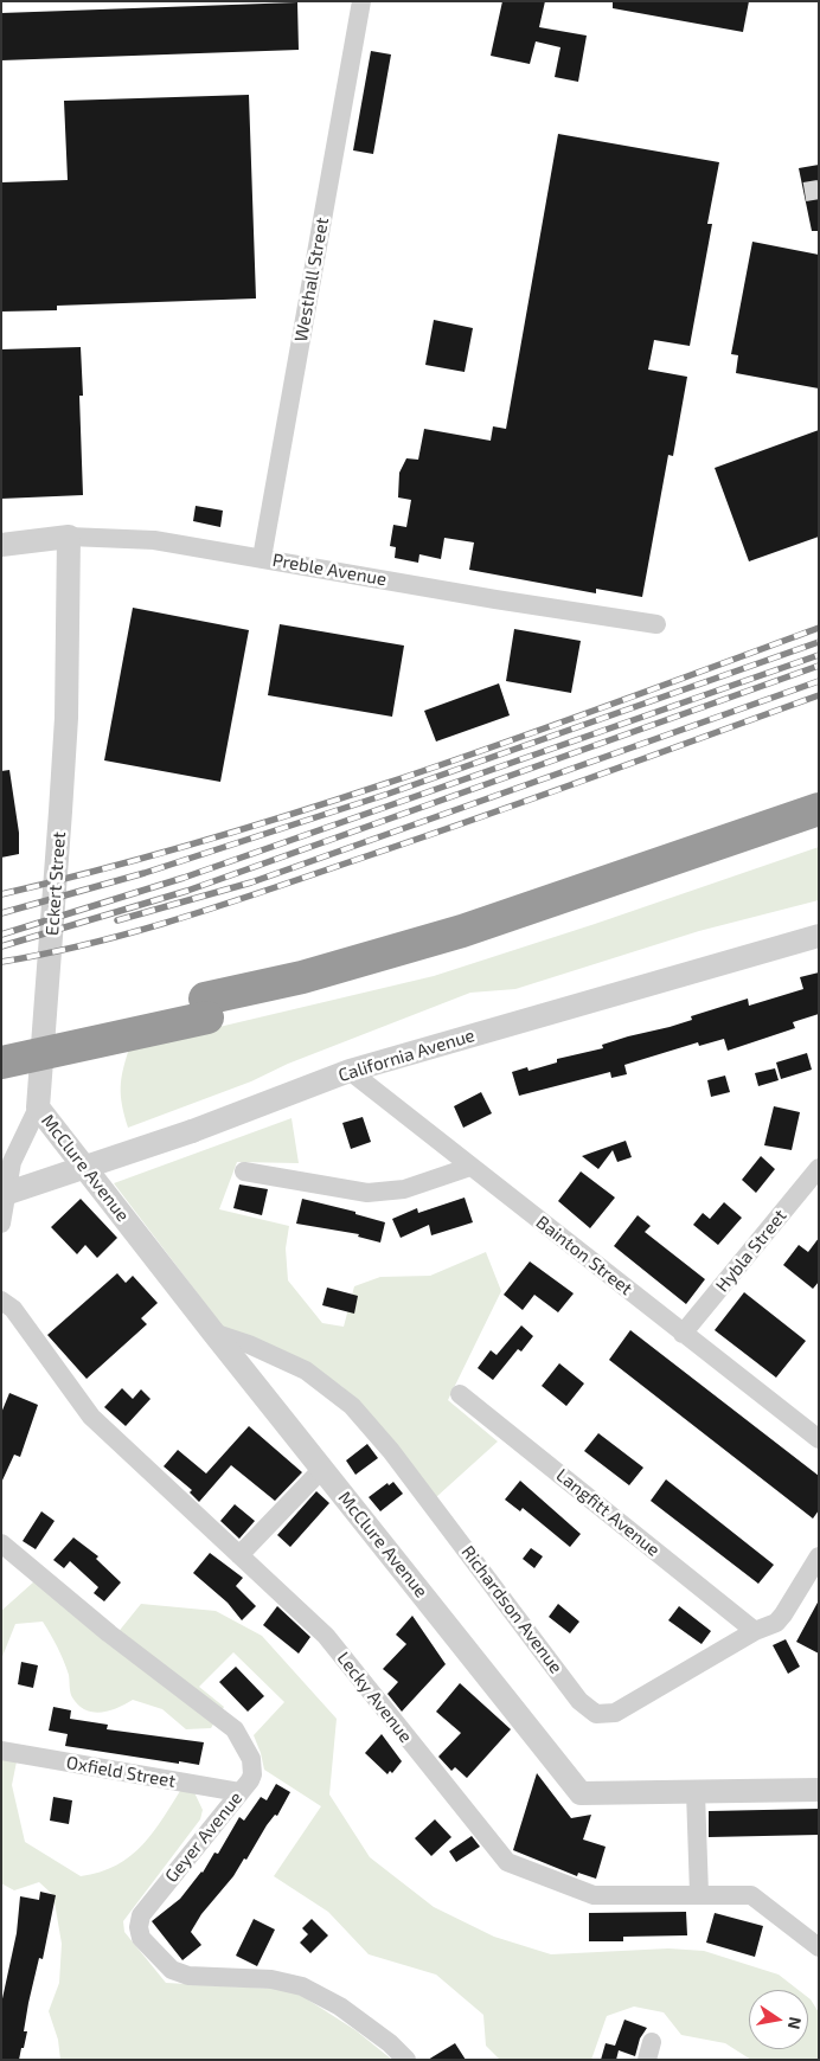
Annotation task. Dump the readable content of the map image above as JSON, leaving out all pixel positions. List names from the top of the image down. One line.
{"streets":{"street":["Westhall Street","Preble Avenue","Eckert Street","California Avenue","McClure Avenue","Hybla Street","Bainton Street","Langfitt Avenue","Richardson Avenue","Lecky Avenue","Oxfield Street","Geyer Avenue"]},"crossings":[["Westhall Street","Preble Avenue"],["Preble Avenue","Eckert Street"],["Eckert Street","McClure Avenue"],["California Avenue","Bainton Street"],["McClure Avenue","Richardson Avenue"],["Hybla Street","Bainton Street"],["Langfitt Avenue","Richardson Avenue"],["Oxfield Street","Geyer Avenue"]],"north":"right"}
